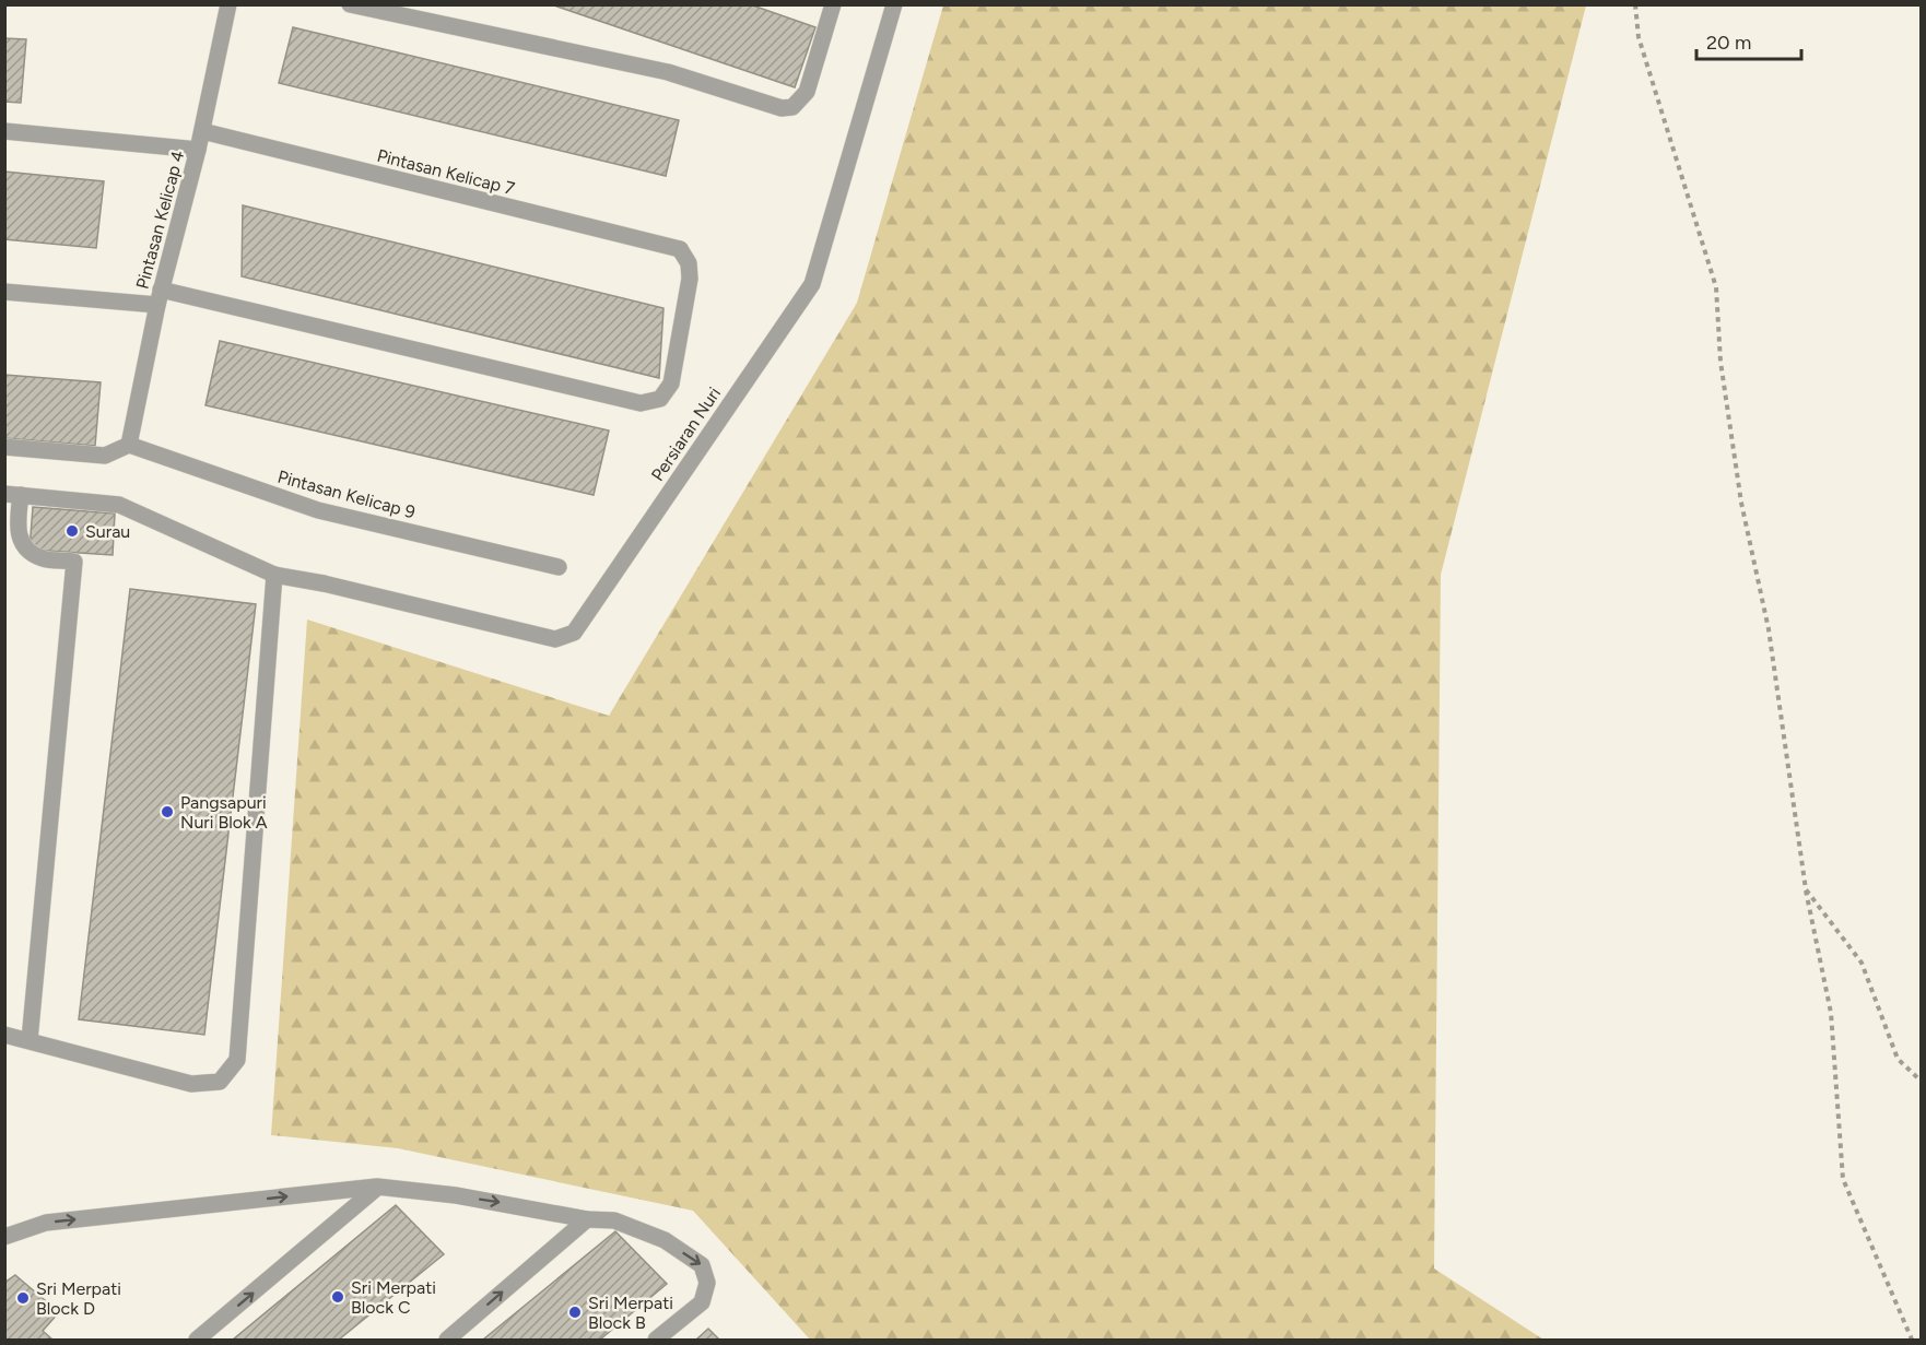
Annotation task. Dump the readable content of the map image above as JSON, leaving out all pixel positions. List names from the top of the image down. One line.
{"streets":{"street":["Pintasan Kelicap 7","Pintasan Kelicap 4","Persiaran Nuri","Pintasan Kelicap 9"]},"crossings":[["Pintasan Kelicap 7","Pintasan Kelicap 4"],["Pintasan Kelicap 4","Pintasan Kelicap 9"]],"places":["Surau","Pangsapuri Nuri Blok A","Sri Merpati Block C","Sri Merpati Block D","Sri Merpati Block B"],"scale_bar":"20 m"}
